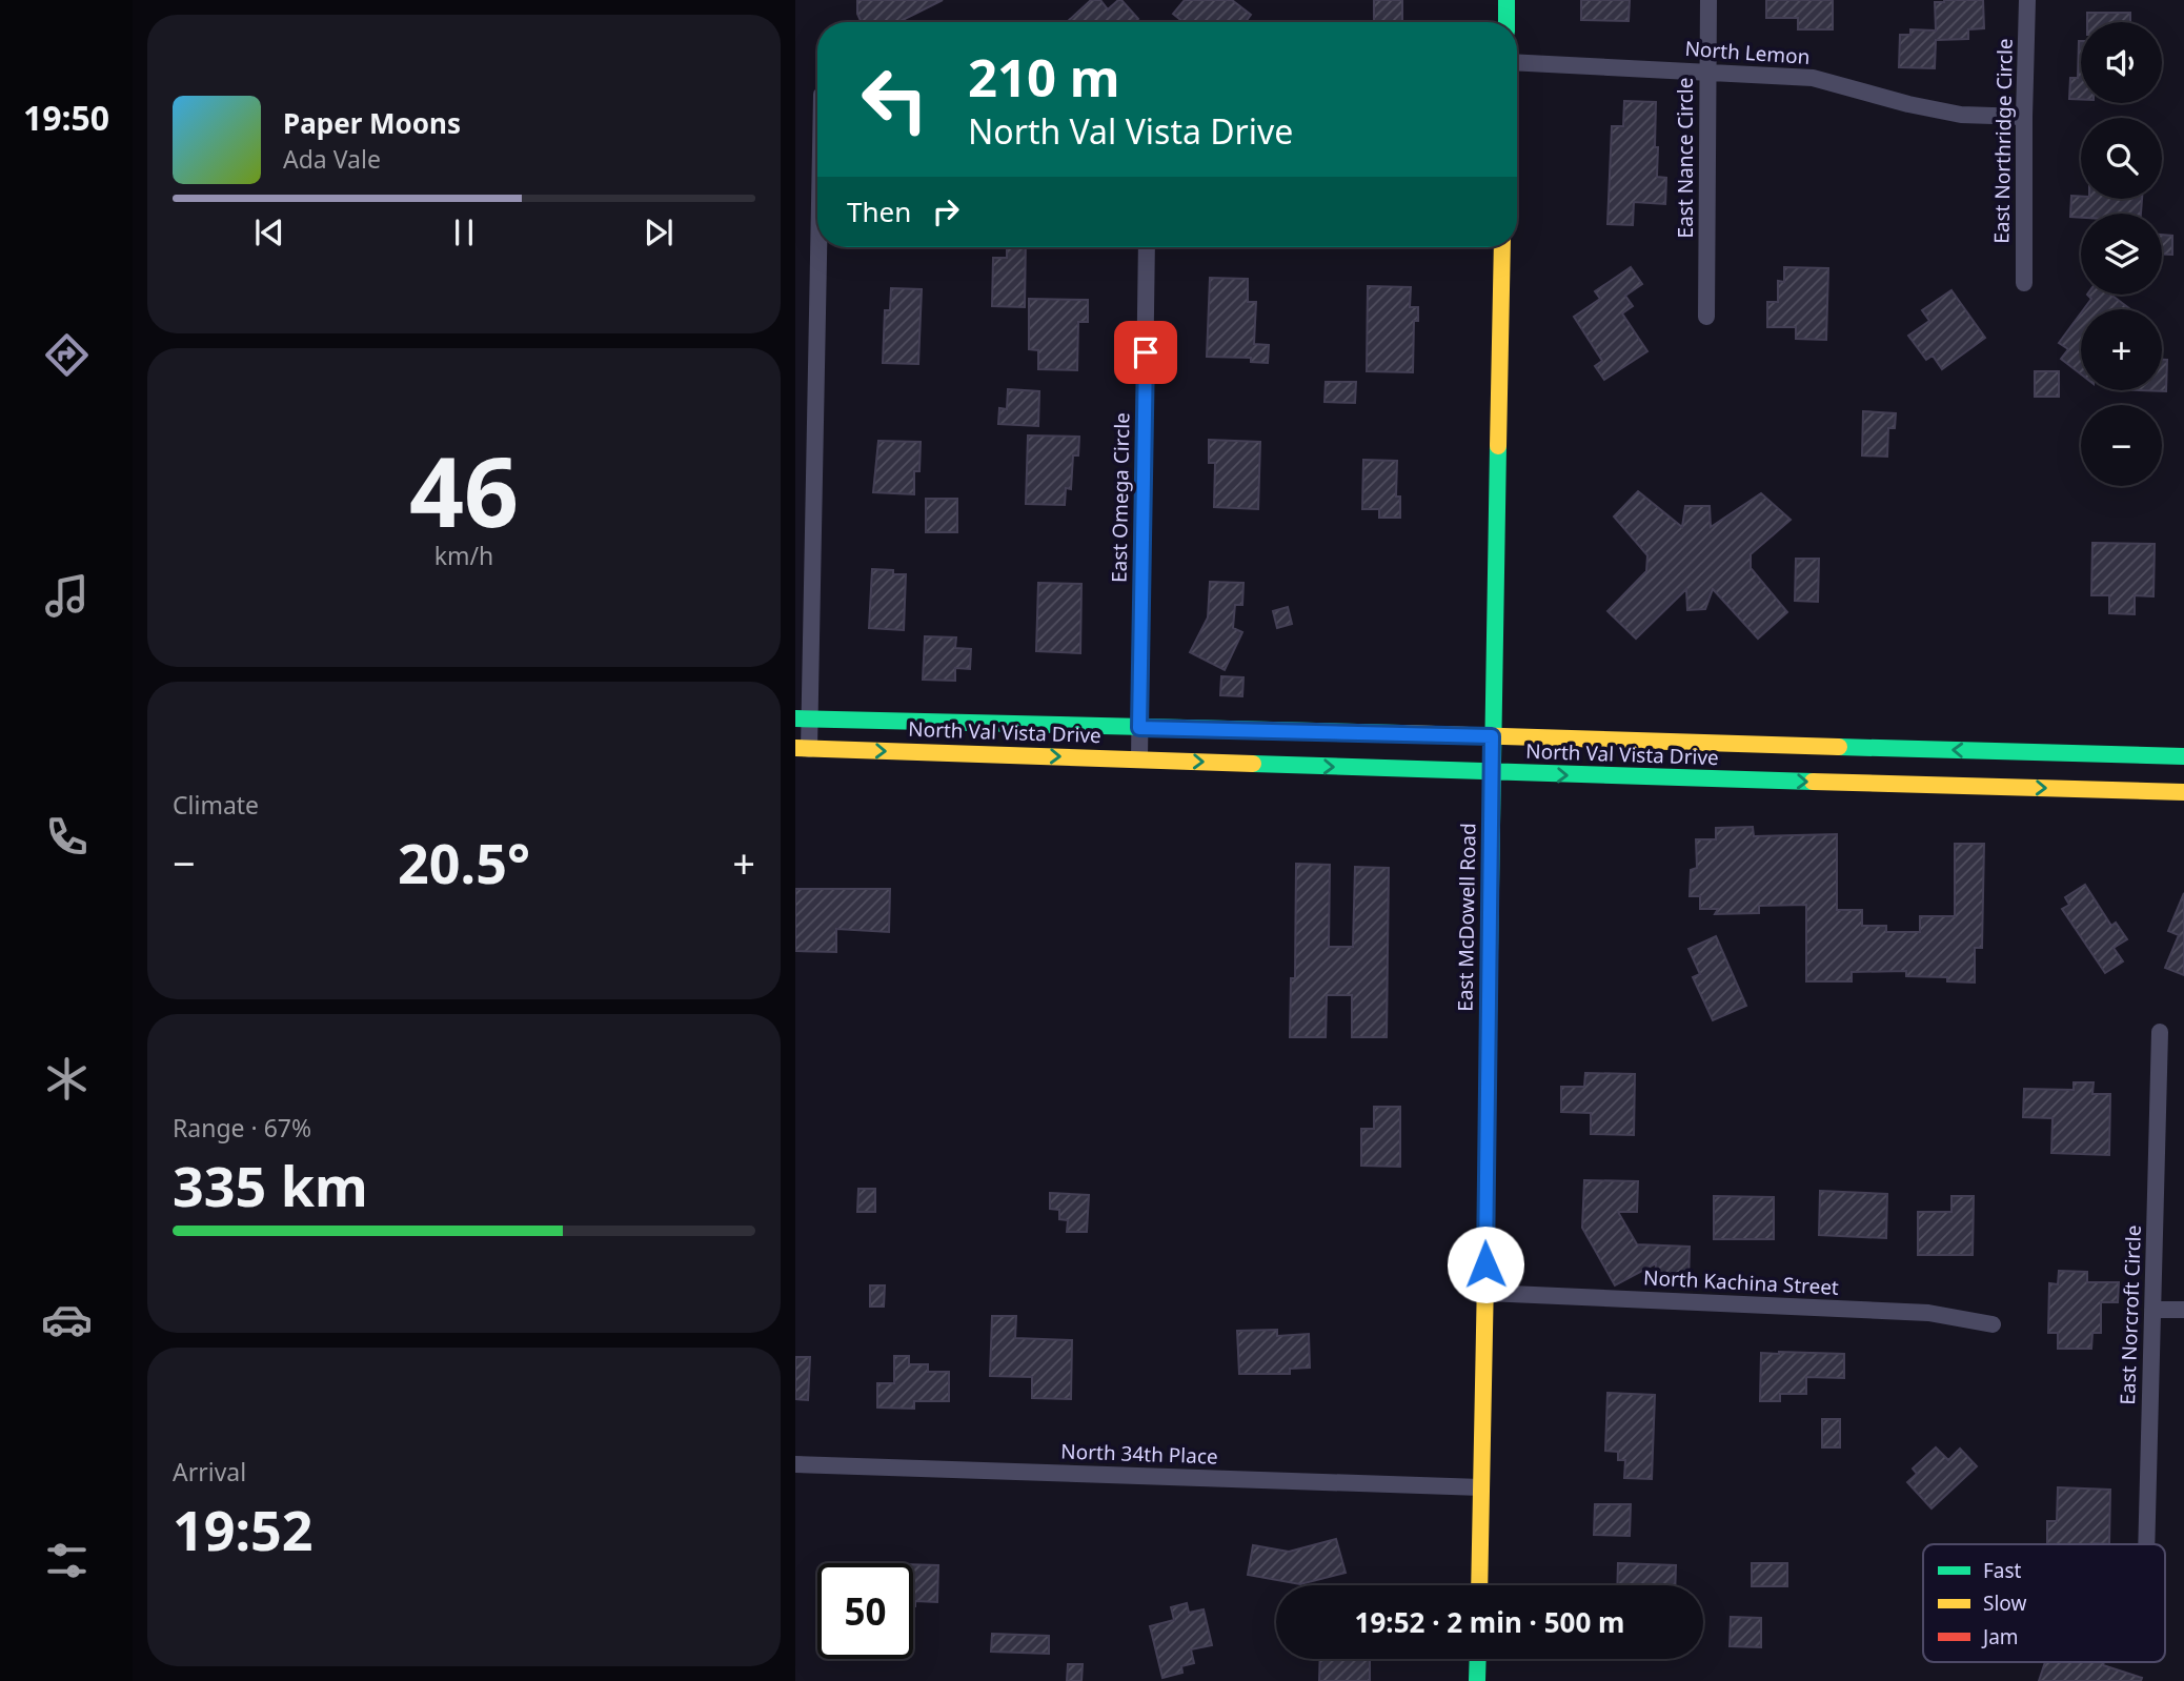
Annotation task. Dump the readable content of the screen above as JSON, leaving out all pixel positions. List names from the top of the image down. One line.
{"streets":{"main road":["North Val Vista Drive","East McDowell Road"],"street":["North Lemon","East Northridge Circle","East Nance Circle","East Omega Circle","North Kachina Street","East Norcroft Circle","North 34th Place"]},"crossings":[["North Lemon","East Northridge Circle"],["North Lemon","East Nance Circle"],["East Omega Circle","North Val Vista Drive"],["North Val Vista Drive","East McDowell Road"],["East McDowell Road","North Kachina Street"],["East McDowell Road","North 34th Place"]],"legend":["Fast","Slow","Jam"],"page":{"tabs":"19:50","map_buttons":["+","−"],"turn":["210 m","North Val Vista Drive"],"song":["Paper Moons","Ada Vale"],"then":"Then","tile":[["46","km/h"],"Climate",["Range · 67%","335 km"],["Arrival","19:52"]],"heat":["−","20.5°","+"],"limit":"50","trip":"19:52 · 2 min · 500 m"}}
